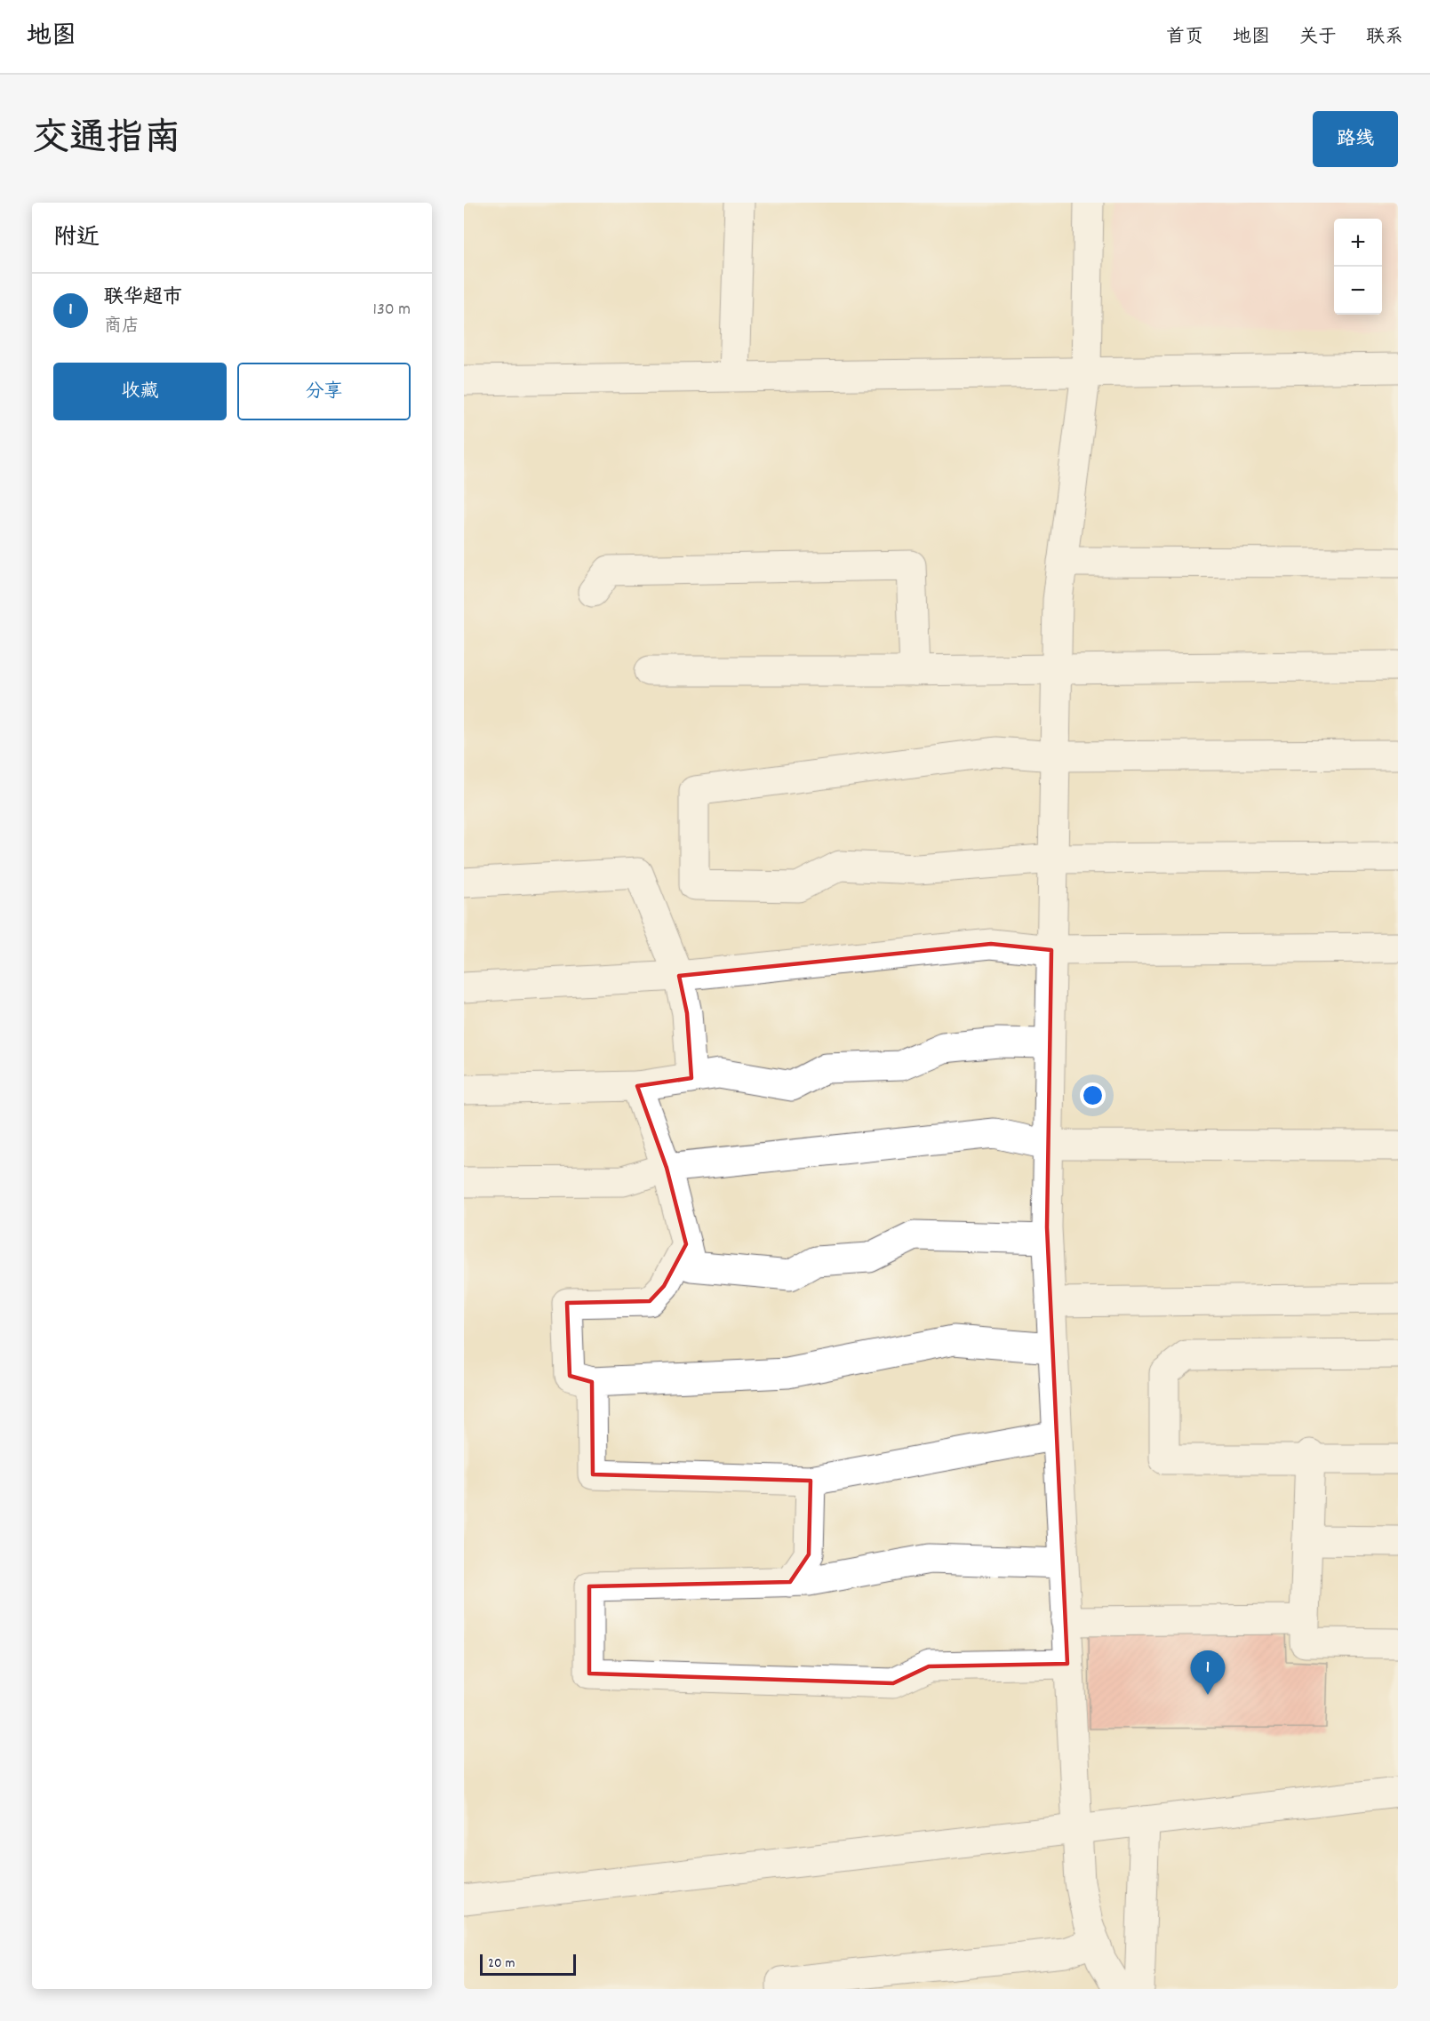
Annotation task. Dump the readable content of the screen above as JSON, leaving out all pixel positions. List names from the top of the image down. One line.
{"scale_bar":"20 m","page":{"header":"地图","nav":["首页","地图","关于","联系"],"title":"交通指南","buttons":["路线",["收藏","分享"]],"heading":"附近","map_buttons":["+","−"],"list":[{"mark":"1","name":"联华超市","note":"商店","value":"130 m"}],"pins":"1","scale":"20 m"}}
